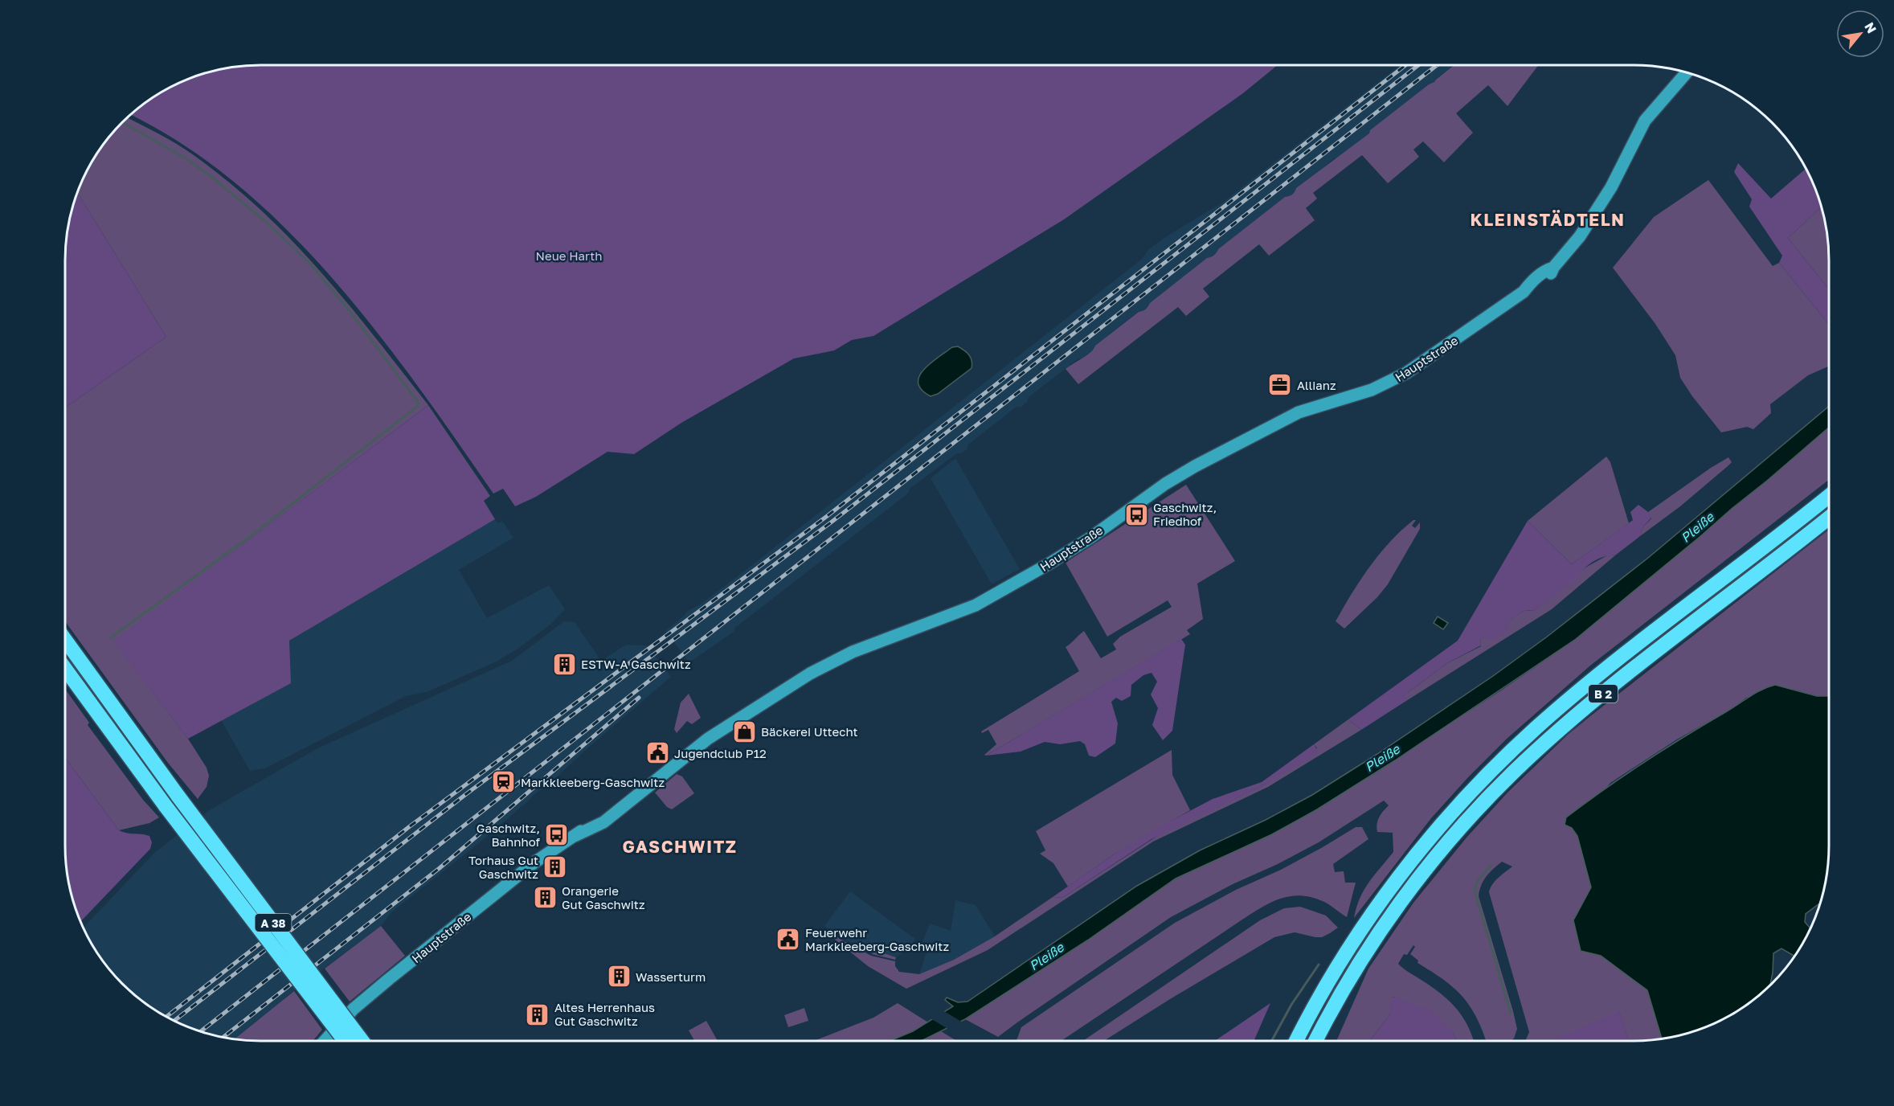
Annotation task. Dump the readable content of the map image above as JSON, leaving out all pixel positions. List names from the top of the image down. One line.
{"streets":{"highway":["B 2","A 38"],"main road":["Hauptstraße"]},"districts":["KLEINSTÄDTELN","GASCHWITZ"],"water":["Pleiße"],"parks":["Neue Harth"],"places":{"office":["Allianz"],"bus stop":["Gaschwitz, Friedhof","Gaschwitz, Bahnhof"],"building":["ESTW-A Gaschwitz","Torhaus Gut Gaschwitz","Orangerie Gut Gaschwitz","Wasserturm","Altes Herrenhaus Gut Gaschwitz"],"shop":["Bäckerei Uttecht"],"public building":["Jugendclub P12","Feuerwehr Markkleeberg-Gaschwitz"],"station":["Markkleeberg-Gaschwitz"]},"north":"top right"}
